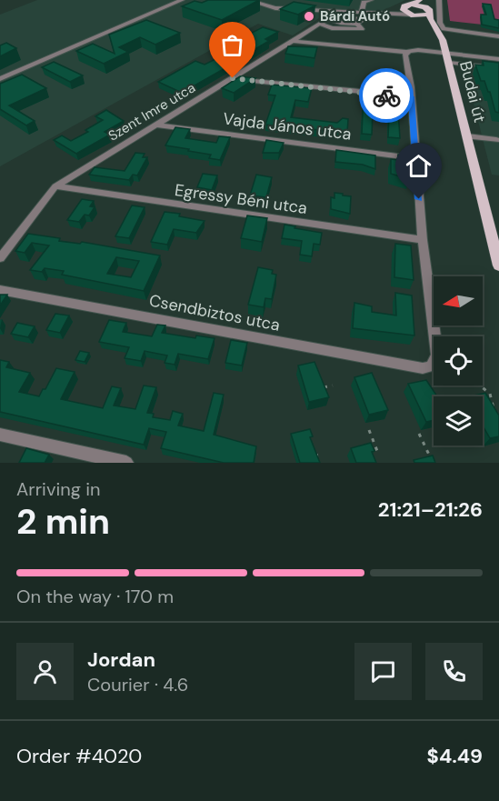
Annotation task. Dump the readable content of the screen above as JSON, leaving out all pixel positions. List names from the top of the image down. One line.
{"streets":{"main road":["Budai út"],"street":["Szent Imre utca","Vajda János utca","Egressy Béni utca","Csendbiztos utca"]},"crossings":[["Budai út","Szent Imre utca"],["Szent Imre utca","Vajda János utca"],["Szent Imre utca","Egressy Béni utca"],["Egressy Béni utca","Csendbiztos utca"]],"places":["Bárdi Autó"],"north":"left","page":{"heading":["2 min","Arriving in","21:21–21:26"],"panel":["Jordan","Courier · 4.6","Order #4020","$4.49"],"bar":"On the way · 170 m"}}
